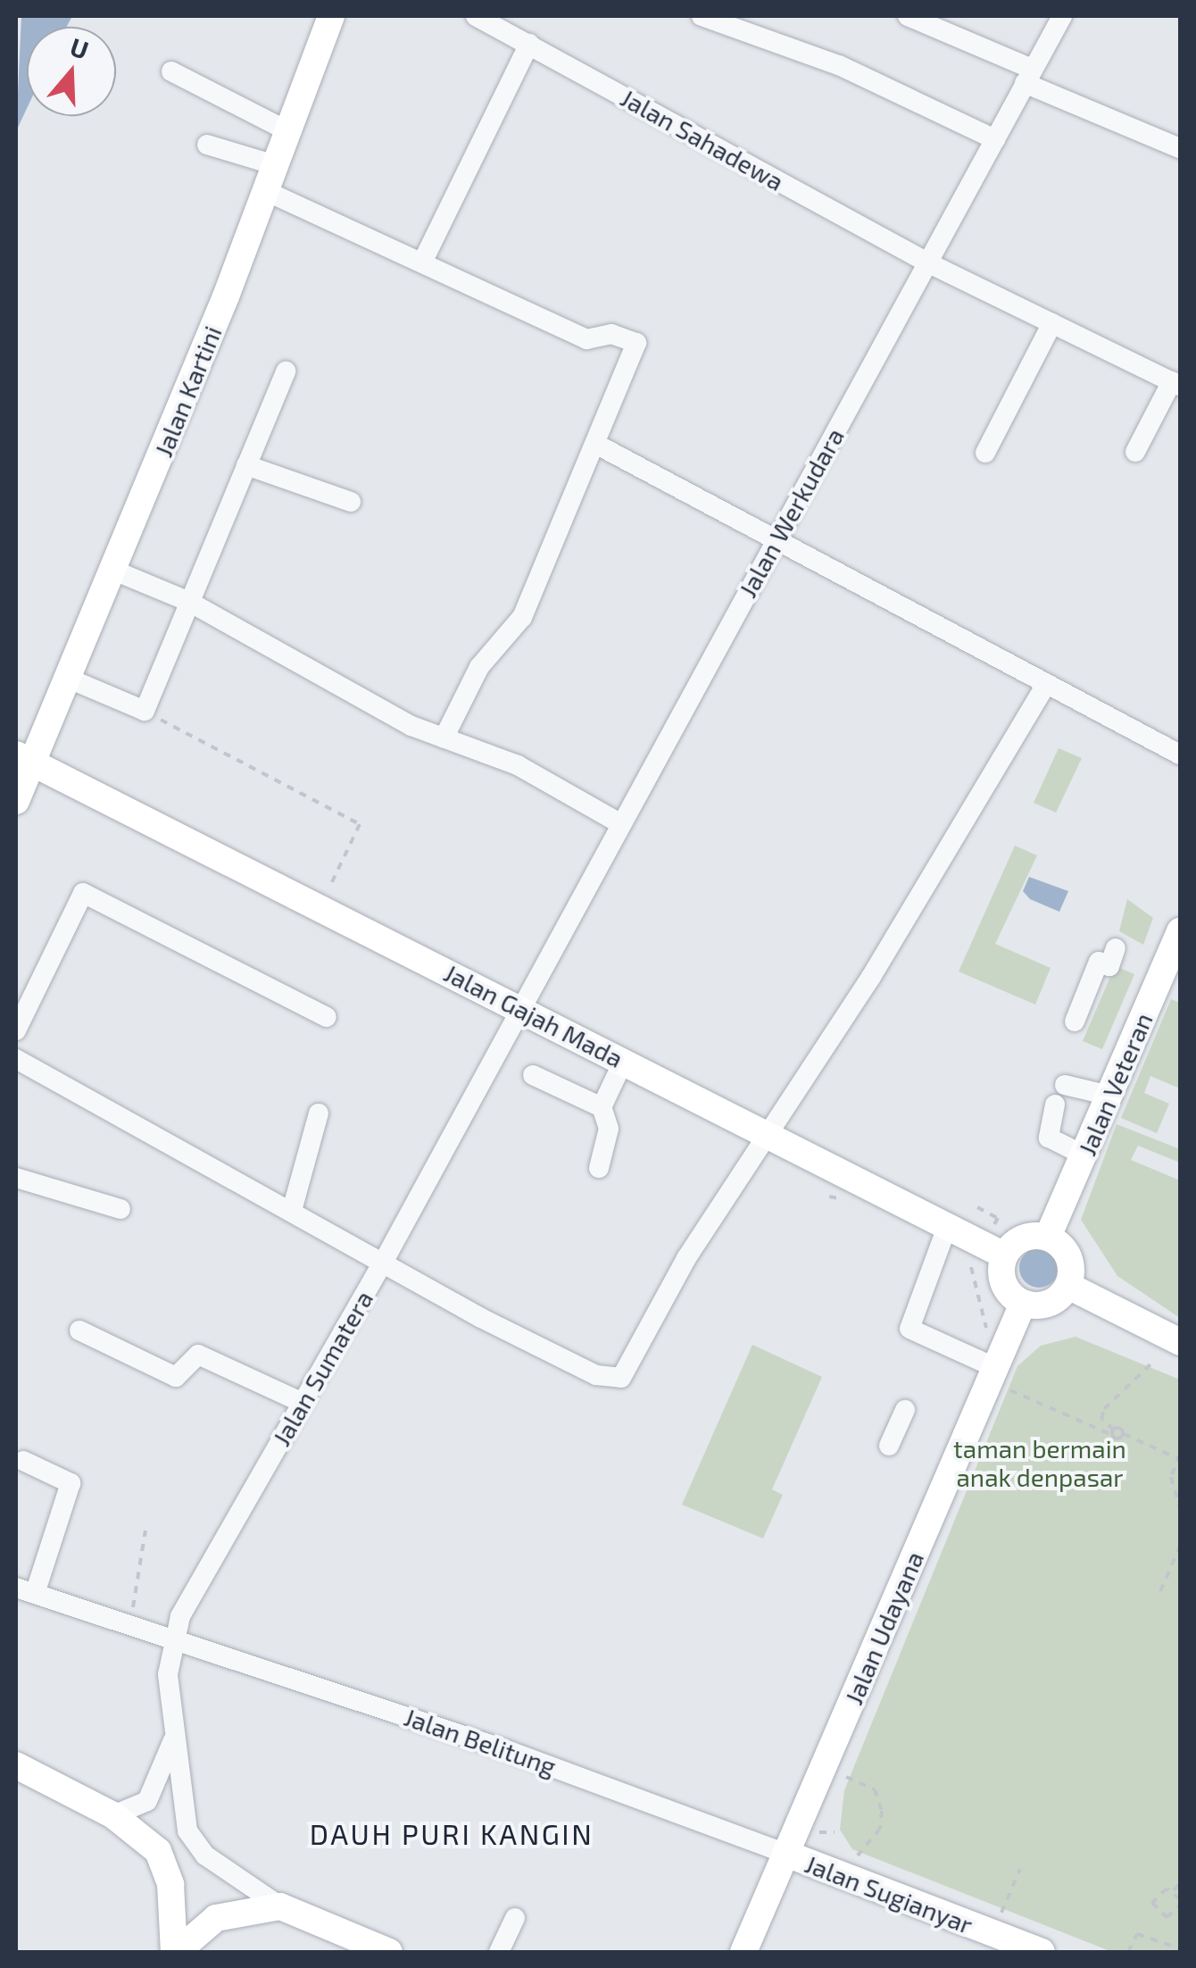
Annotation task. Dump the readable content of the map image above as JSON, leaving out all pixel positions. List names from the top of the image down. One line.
{"streets":{"main road":["Jalan Kartini","Jalan Gajah Mada","Jalan Veteran","Jalan Udayana","Jalan Sugianyar"],"street":["Jalan Sahadewa","Jalan Werkudara","Jalan Sumatera","Jalan Belitung"]},"crossings":[["Jalan Sahadewa","Jalan Werkudara"],["Jalan Kartini","Jalan Gajah Mada"],["Jalan Werkudara","Jalan Gajah Mada"],["Jalan Werkudara","Jalan Sumatera"],["Jalan Gajah Mada","Jalan Veteran"],["Jalan Gajah Mada","Jalan Sumatera"],["Jalan Gajah Mada","Jalan Udayana"],["Jalan Veteran","Jalan Udayana"],["Jalan Sumatera","Jalan Belitung"],["Jalan Udayana","Jalan Belitung"],["Jalan Udayana","Jalan Sugianyar"],["Jalan Belitung","Jalan Sugianyar"]],"districts":["DAUH PURI KANGIN"],"parks":["taman bermain anak denpasar"],"north":"top"}
